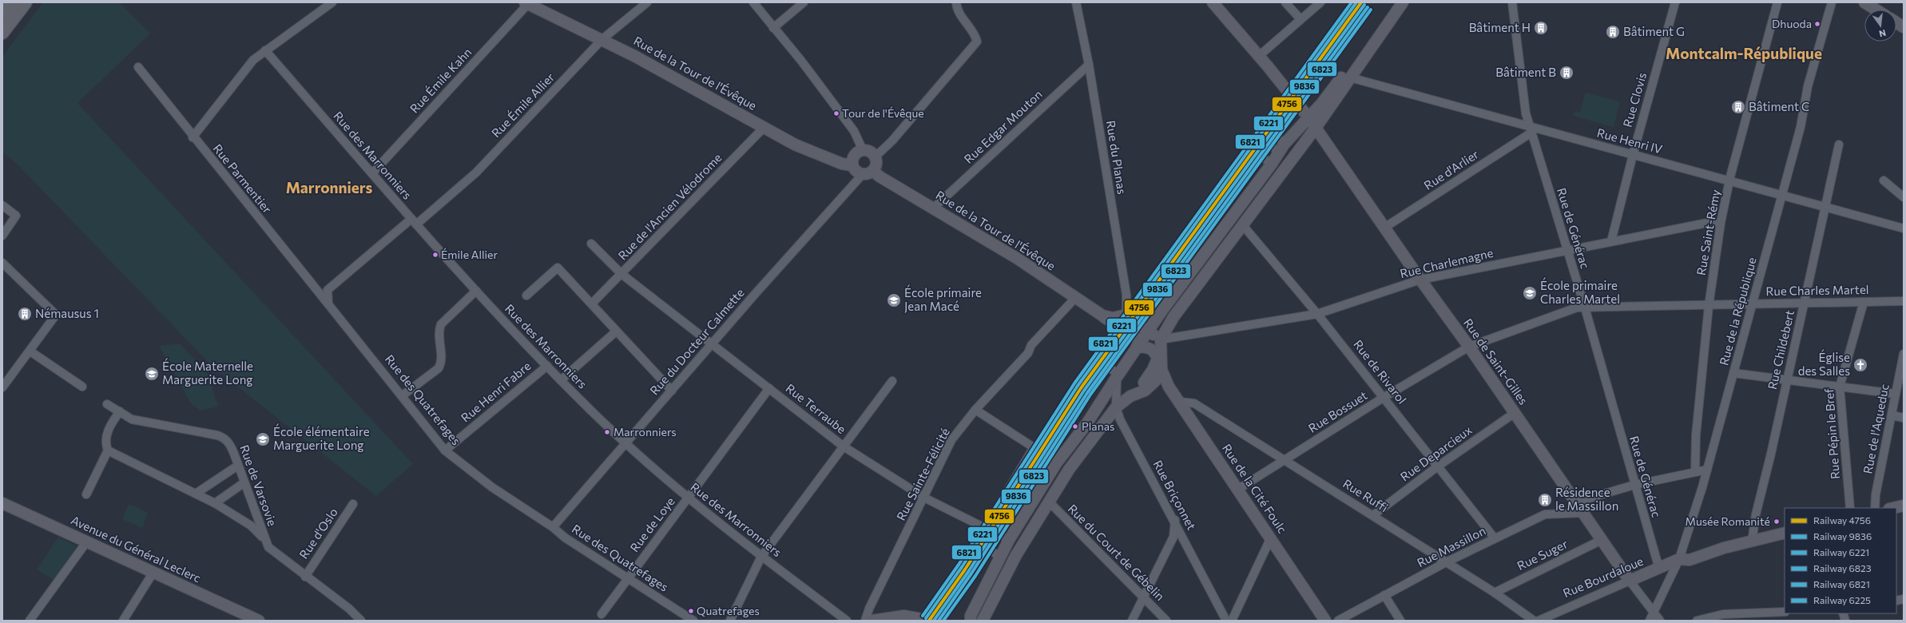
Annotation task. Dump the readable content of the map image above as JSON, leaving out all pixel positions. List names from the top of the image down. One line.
{"streets":{"street":["Rue de la Tour de l'Évêque","Rue Émile Kahn","Rue Clovis","Rue Émile Allier","Rue Edgar Mouton","Rue Henri IV","Rue des Marronniers","Rue du Planas","Rue d'Arlier","Rue Parmentier","Rue de l'Ancien Vélodrome","Rue de Générac","Rue Saint-Rémy","Rue Charlemagne","Rue Charles Martel","Rue de la République","Rue du Docteur Calmette","Rue Childebert","Rue de Saint-Gilles","Rue de Rivarol","Rue Henri Fabre","Rue des Quatrefages","Rue Terraube","Rue Bossuet","Rue de l'Aqueduc","Rue Pépin le Bref","Rue Deparcieux","Rue Sainte-Félicité","Rue de Varsovie","Rue de la Cité Foulc","Rue Briçonnet","Rue Ruffi","Rue de Loye","Rue d'Oslo","Rue Massillon","Avenue du Général Leclerc","Rue du Court de Gébelin","Rue Suger","Rue Bourdaloue"]},"crossings":[["Rue de la Tour de l'Évêque","Rue Émile Kahn"],["Rue de la Tour de l'Évêque","Rue Émile Allier"],["Rue de la Tour de l'Évêque","Rue Edgar Mouton"],["Rue de la Tour de l'Évêque","Rue de l'Ancien Vélodrome"],["Rue de la Tour de l'Évêque","Rue du Docteur Calmette"],["Rue de la Tour de l'Évêque","Rue Sainte-Félicité"],["Rue Émile Kahn","Rue des Marronniers"],["Rue Clovis","Rue Henri IV"],["Rue Clovis","Rue Charlemagne"],["Rue Émile Allier","Rue des Marronniers"],["Rue Edgar Mouton","Rue du Planas"],["Rue Henri IV","Rue d'Arlier"],["Rue Henri IV","Rue de Générac"],["Rue Henri IV","Rue Saint-Rémy"],["Rue Henri IV","Rue de la République"],["Rue Henri IV","Rue Childebert"],["Rue des Marronniers","Rue du Docteur Calmette"],["Rue des Marronniers","Rue Henri Fabre"],["Rue des Marronniers","Rue de Loye"],["Rue d'Arlier","Rue de Générac"],["Rue d'Arlier","Rue de Saint-Gilles"],["Rue Parmentier","Rue des Quatrefages"],["Rue de l'Ancien Vélodrome","Rue Terraube"],["Rue de Générac","Rue Charlemagne"],["Rue de Générac","Rue Charles Martel"],["Rue de Générac","Rue Bourdaloue"],["Rue Saint-Rémy","Rue Charlemagne"],["Rue Saint-Rémy","Rue Charles Martel"],["Rue Charlemagne","Rue de Saint-Gilles"],["Rue Charlemagne","Rue de Rivarol"],["Rue Charles Martel","Rue de la République"],["Rue Charles Martel","Rue Childebert"],["Rue Charles Martel","Rue de Saint-Gilles"],["Rue Charles Martel","Rue Bossuet"],["Rue Charles Martel","Rue Pépin le Bref"],["Rue de la République","Rue de Saint-Gilles"],["Rue de la République","Rue Bourdaloue"],["Rue du Docteur Calmette","Rue des Quatrefages"],["Rue du Docteur Calmette","Rue Terraube"],["Rue de Saint-Gilles","Rue Bossuet"],["Rue de Saint-Gilles","Rue Deparcieux"],["Rue de Saint-Gilles","Rue Massillon"],["Rue de Saint-Gilles","Rue Suger"],["Rue de Saint-Gilles","Rue Bourdaloue"],["Rue de Rivarol","Rue Bossuet"],["Rue de Rivarol","Rue Deparcieux"],["Rue de Rivarol","Rue Massillon"],["Rue Henri Fabre","Rue des Quatrefages"],["Rue des Quatrefages","Rue de Loye"],["Rue Terraube","Rue Sainte-Félicité"],["Rue Terraube","Rue de Loye"],["Rue Bossuet","Rue de la Cité Foulc"],["Rue Bossuet","Rue Ruffi"],["Rue Deparcieux","Rue Ruffi"],["Rue de Varsovie","Rue d'Oslo"],["Rue de la Cité Foulc","Rue Ruffi"],["Rue Ruffi","Rue Massillon"],["Rue Ruffi","Rue Suger"]],"districts":["Montcalm-République","Marronniers"],"places":{"other":["Dhuoda","Tour de l'Évêque","Émile Allier","Planas","Marronniers","Musée Romanité","Quatrefages"],"building":["Bâtiment H","Bâtiment G","Bâtiment B","Bâtiment C","Némausus 1","Résidence le Massillon"],"school or university":["École primaire Charles Martel","École primaire Jean Macé","École Maternelle Marguerite Long","École élémentaire Marguerite Long"],"church":["Église des Salles"]},"lines":["rail line 4756","rail line 6221","rail line 6821","rail line 9836","rail line 6823","rail line 6225"],"legend":["Railway 4756","Railway 9836","Railway 6221","Railway 6823","Railway 6821","Railway 6225"],"north":"bottom"}
